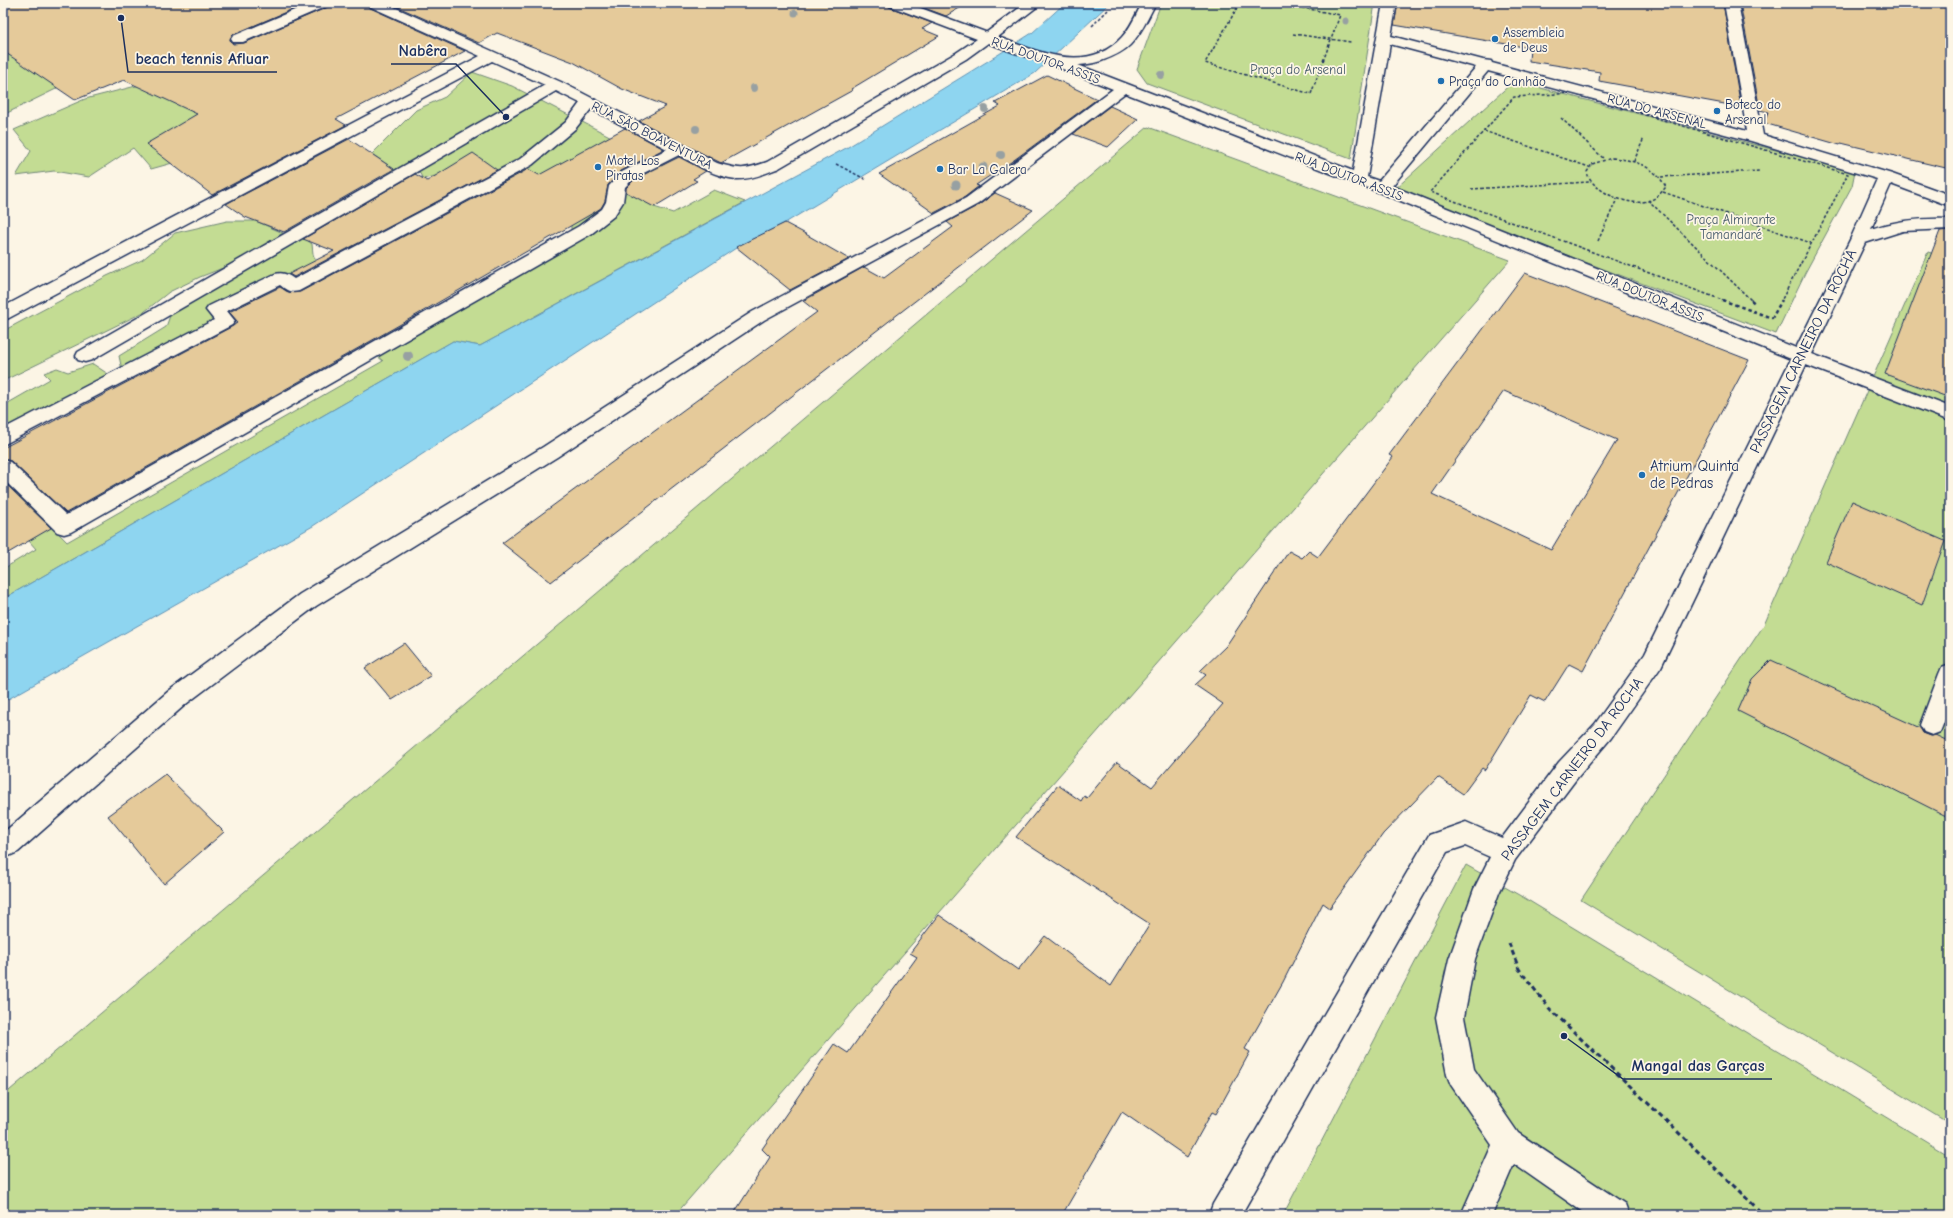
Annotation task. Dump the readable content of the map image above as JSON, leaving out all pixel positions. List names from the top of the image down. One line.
{"streets":{"street":["RUA DOUTOR ASSIS","RUA DO ARSENAL","RUA SÃO BOAVENTURA","PASSAGEM CARNEIRO DA ROCHA"]},"crossings":[["RUA DOUTOR ASSIS","RUA SÃO BOAVENTURA"],["RUA DOUTOR ASSIS","PASSAGEM CARNEIRO DA ROCHA"],["RUA DO ARSENAL","PASSAGEM CARNEIRO DA ROCHA"]],"parks":["Praça do Arsenal","Praça Almirante Tamandaré"],"places":["beach tennis Afluar","Assembleia de Deus","Praça do Canhão","Boteco do Arsenal","Nabêra","Motel Los Piratas","Bar La Galera","Atrium Quinta de Pedras","Mangal das Garças"]}
